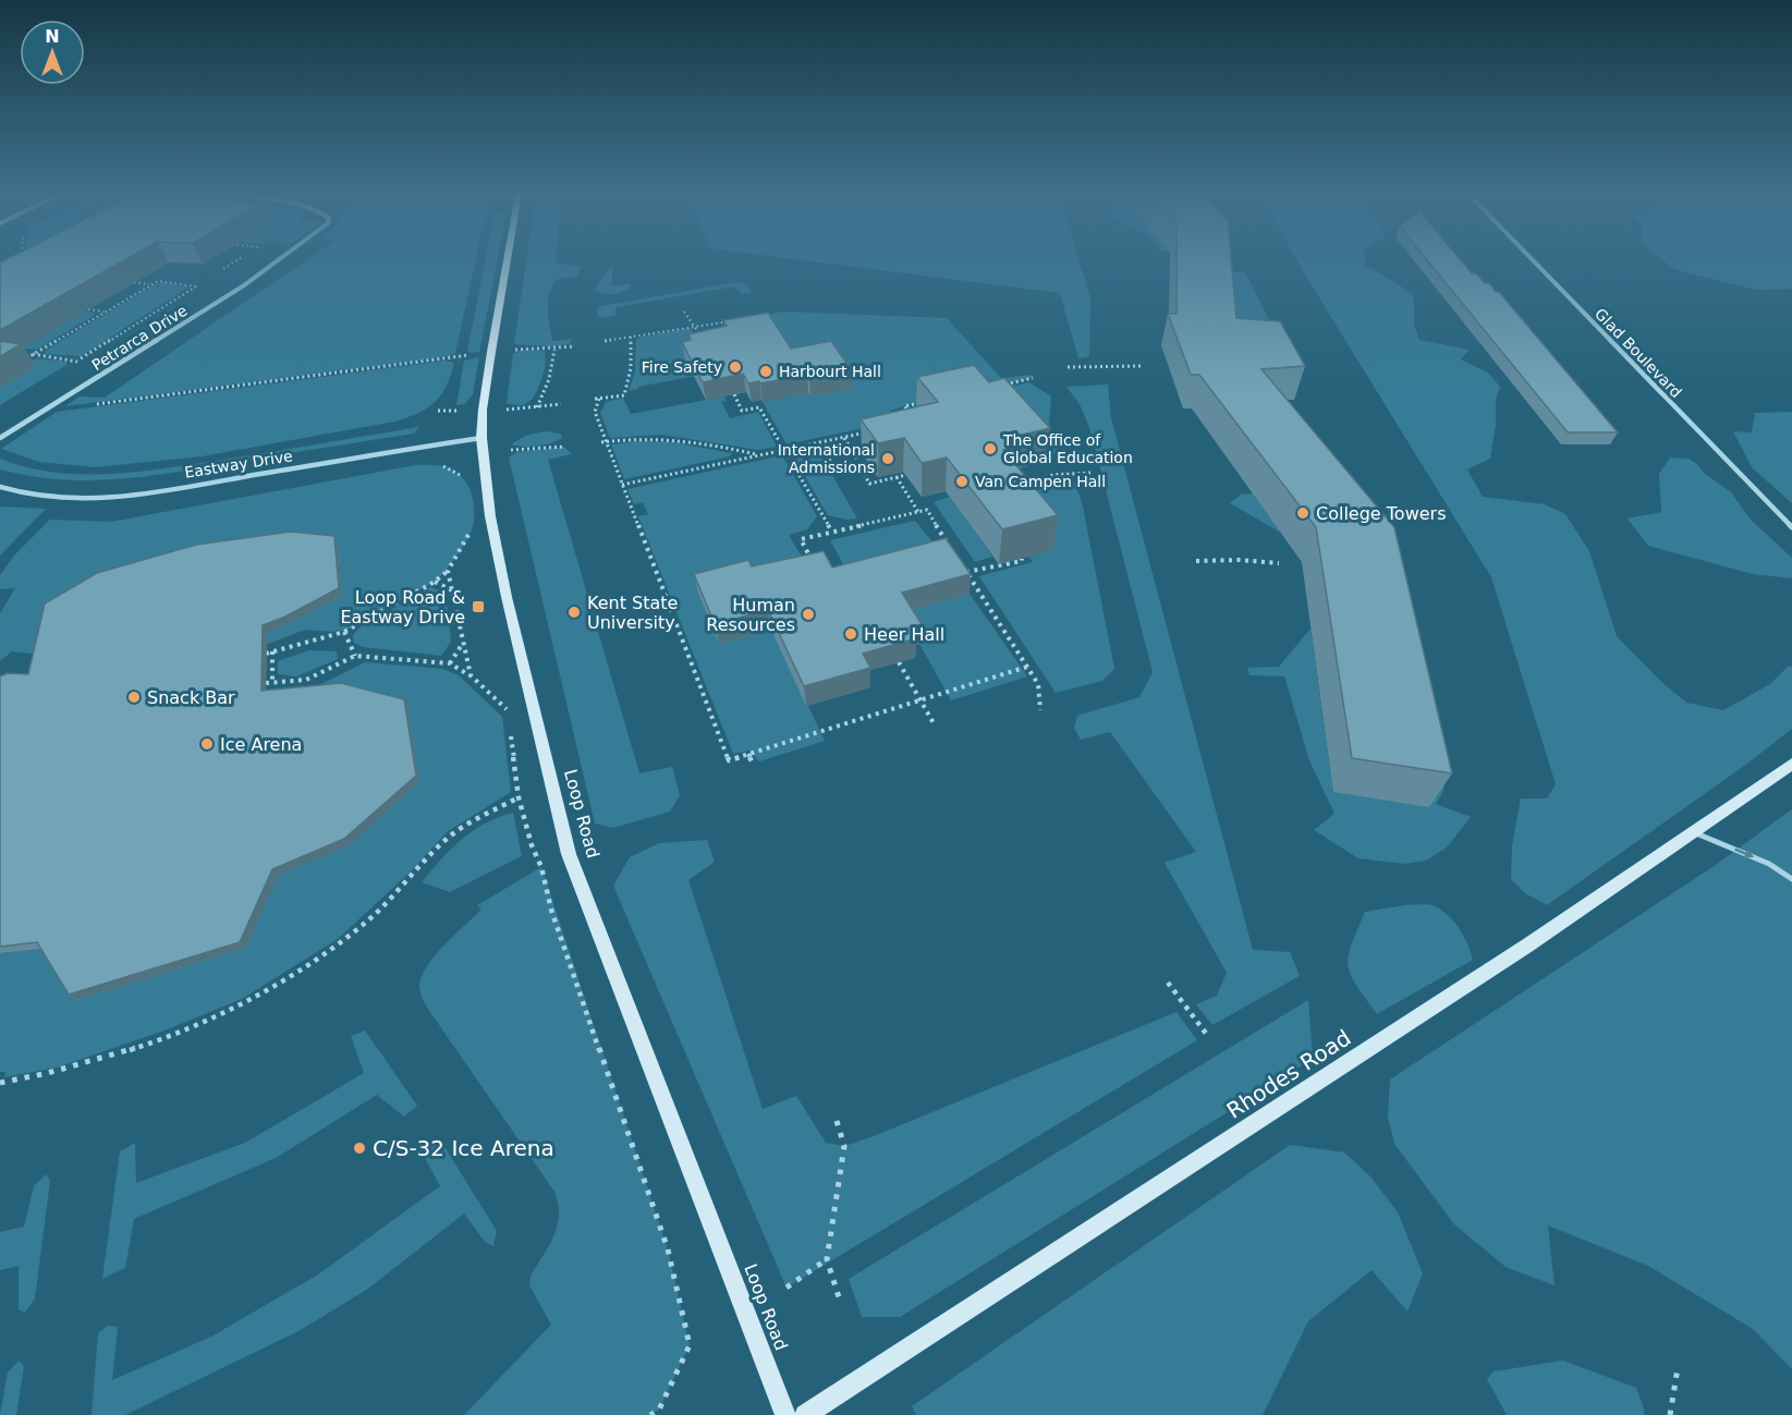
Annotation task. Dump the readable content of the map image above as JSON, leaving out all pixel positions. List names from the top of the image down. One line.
{"streets":{"street":["Petrarca Drive","Glad Boulevard","Eastway Drive","Loop Road","Rhodes Road"]},"crossings":[["Eastway Drive","Loop Road"]],"places":{"other":["Fire Safety","Harbourt Hall","The Office of Global Education","International Admissions","Van Campen Hall","College Towers","Kent State University","Human Resources","Heer Hall","Snack Bar","Ice Arena","C/S-32 Ice Arena"],"transit":["Loop Road & Eastway Drive"]},"north":"top"}
